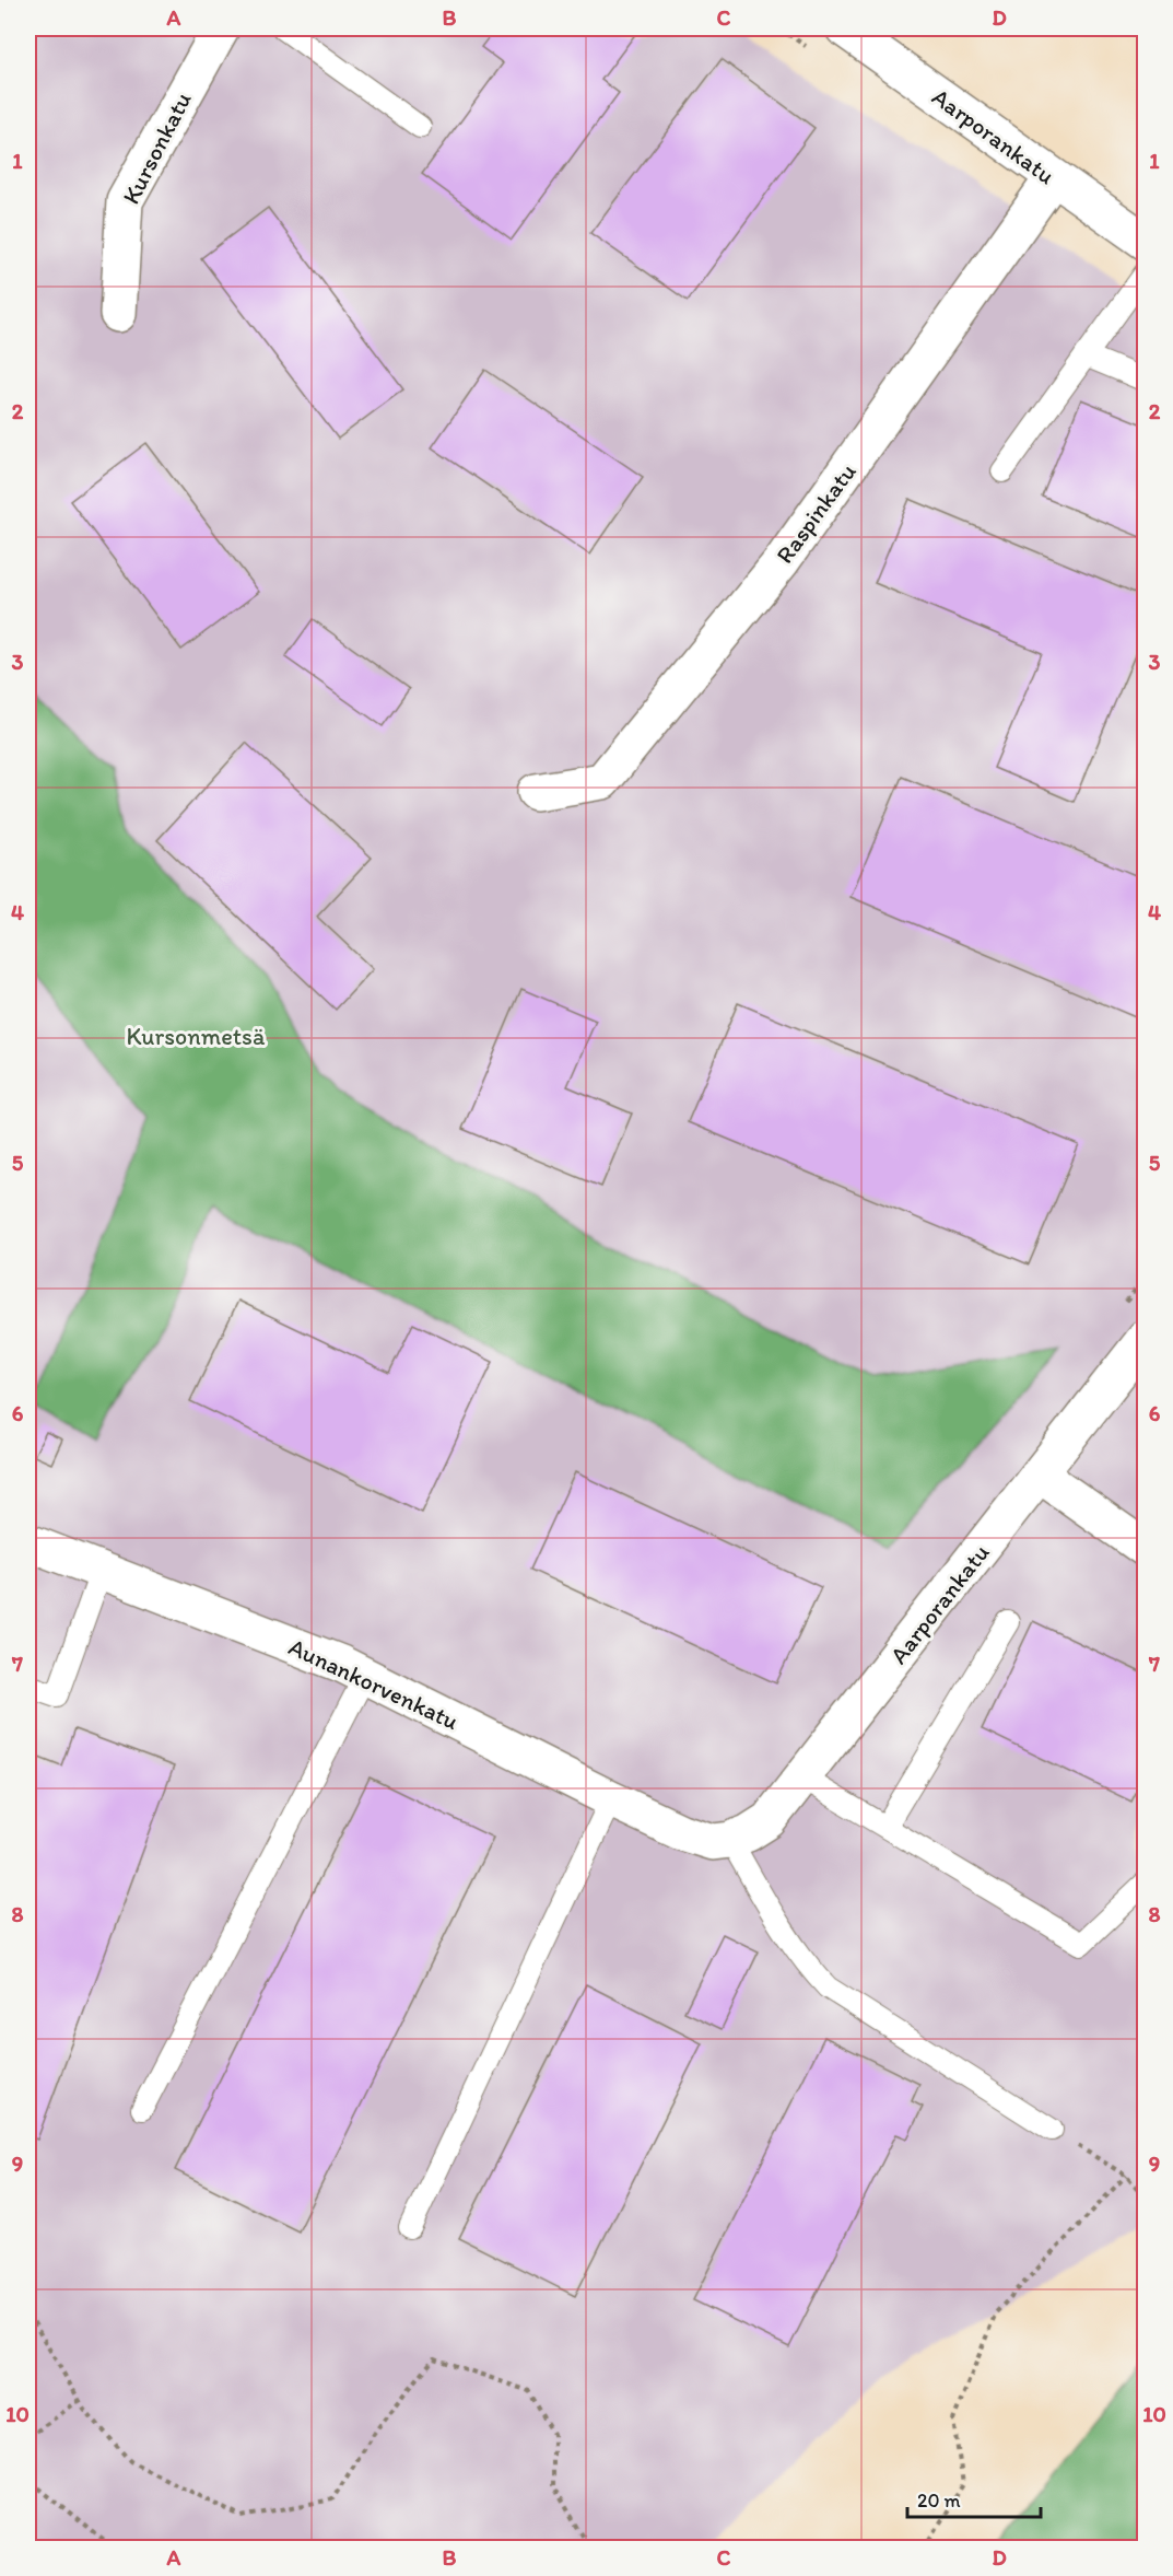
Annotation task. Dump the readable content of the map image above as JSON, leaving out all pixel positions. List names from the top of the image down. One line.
{"streets":{"street":["Aarporankatu","Kursonkatu","Raspinkatu","Aunankorvenkatu"]},"crossings":[["Aarporankatu","Raspinkatu"],["Aarporankatu","Aunankorvenkatu"]],"parks":["Kursonmetsä"],"scale_bar":"20 m","grid":{"columns":["A","B","C","D"],"rows":["1","2","3","4","5","6","7","8","9","10"]}}
